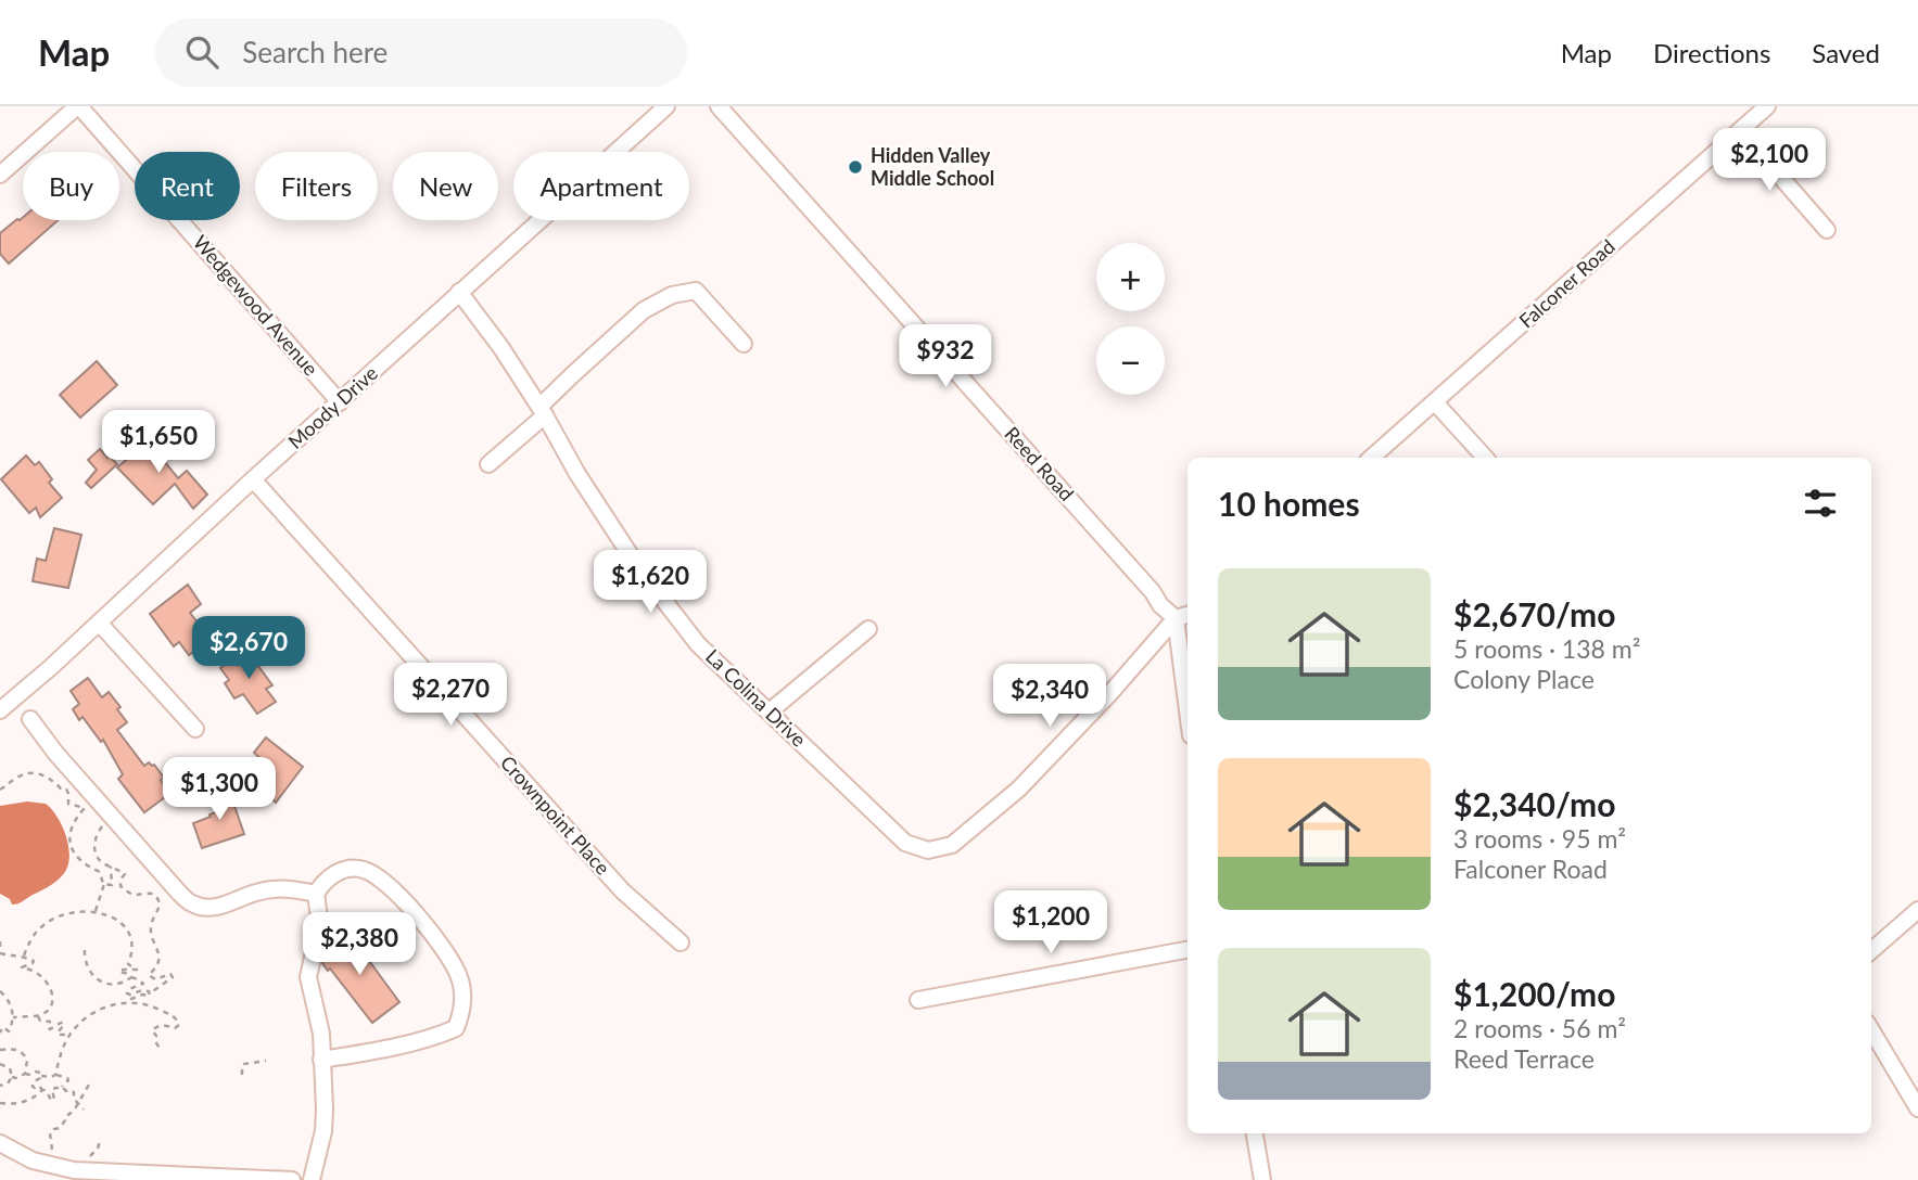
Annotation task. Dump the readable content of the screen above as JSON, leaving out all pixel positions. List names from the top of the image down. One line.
{"streets":{"street":["Falconer Road","Wedgewood Avenue","Moody Drive","Reed Road","La Colina Drive","Crownpoint Place"]},"crossings":[["Wedgewood Avenue","Moody Drive"],["Moody Drive","La Colina Drive"],["Moody Drive","Crownpoint Place"],["Reed Road","La Colina Drive"]],"places":["Hidden Valley Middle School"],"page":{"header":"Map","search":"Search here","nav":["Map","Directions","Saved"],"price":["$2,100","$932","$1,650","$1,620","$2,670","$2,270","$2,340","$1,300","$1,200","$2,380"],"chip":["Buy","Rent","Filters","New","Apartment"],"map_buttons":["+","−"],"heading":"10 homes","list":[{"name":"$2,670/mo","note":"5 rooms · 138 m² · Colony Place"},{"name":"$2,340/mo","note":"3 rooms · 95 m² · Falconer Road"},{"name":"$1,200/mo","note":"2 rooms · 56 m² · Reed Terrace"}]}}
